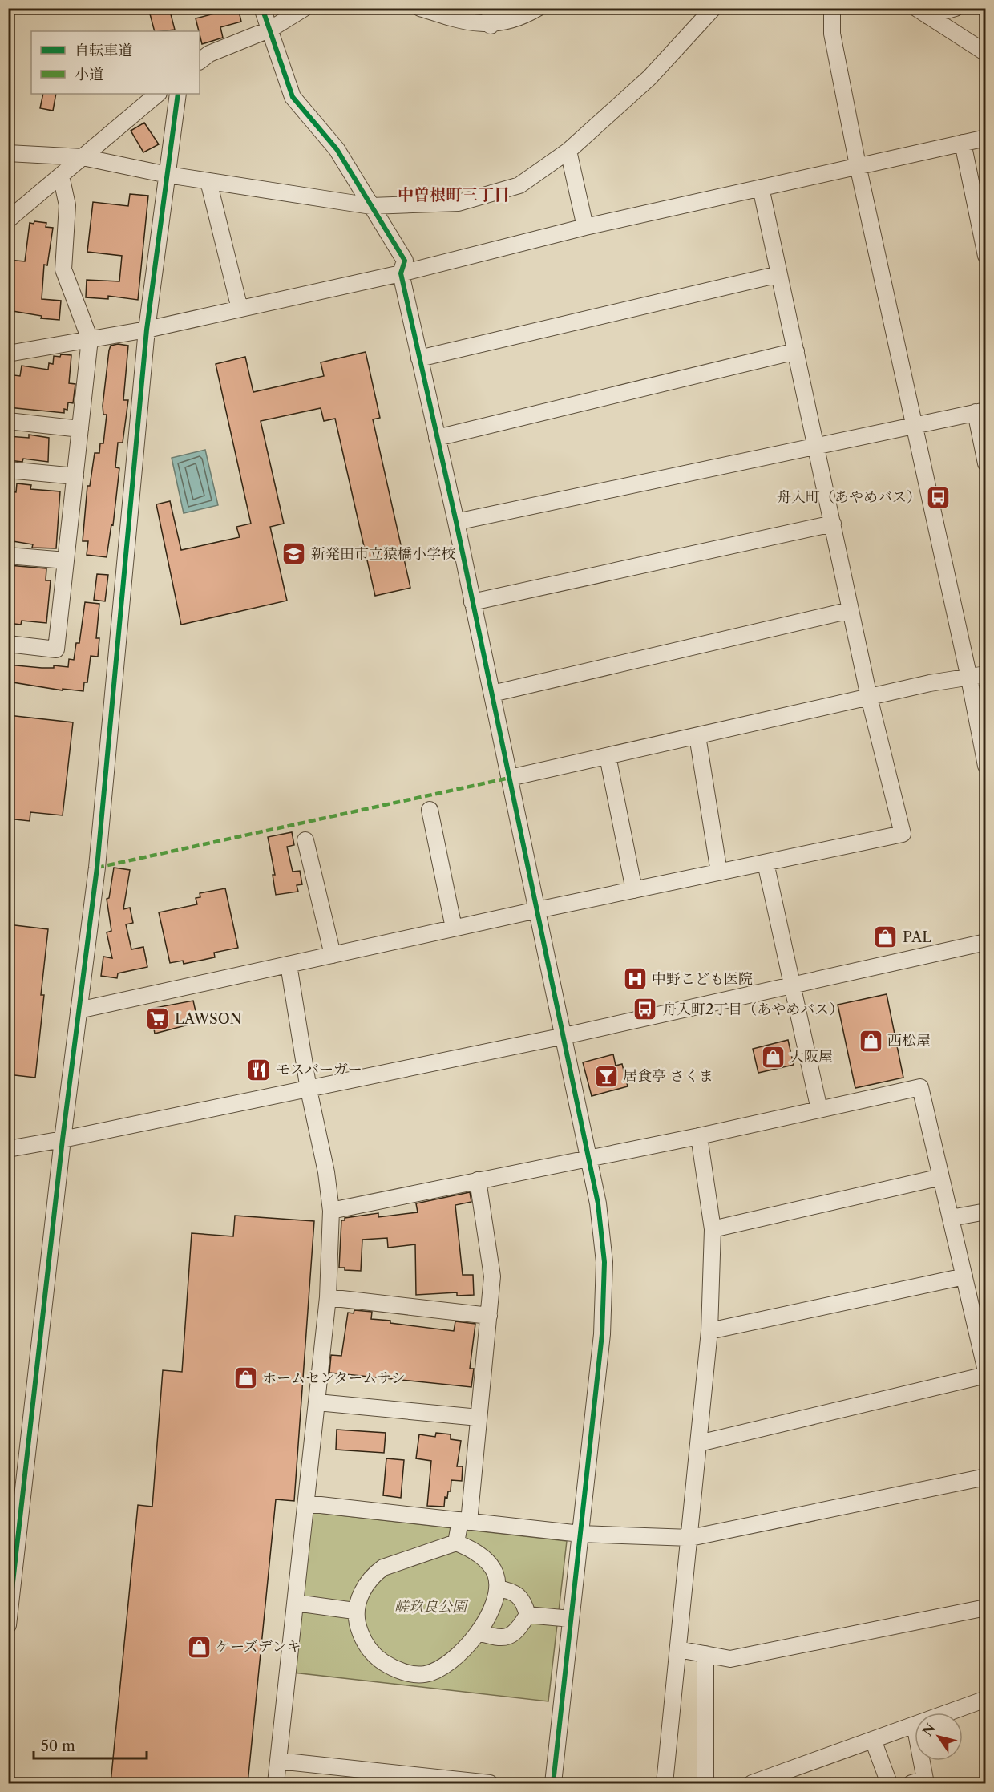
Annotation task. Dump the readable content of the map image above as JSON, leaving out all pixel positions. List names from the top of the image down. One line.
{"districts":["中曽根町三丁目"],"parks":["嵯玖良公園"],"places":{"bus stop":["舟入町（あやめバス）","舟入町2丁目（あやめバス）"],"school or university":["新発田市立猿橋小学校"],"shop":["PAL","西松屋","大阪屋","ホームセンタームサシ","ケーズデンキ"],"hospital":["中野こども医院"],"supermarket":["LAWSON"],"restaurant":["モスバーガー"],"bar":["居食亭 さくま"]},"legend":["自転車道","小道"],"scale_bar":"50 m","north":"top left"}
